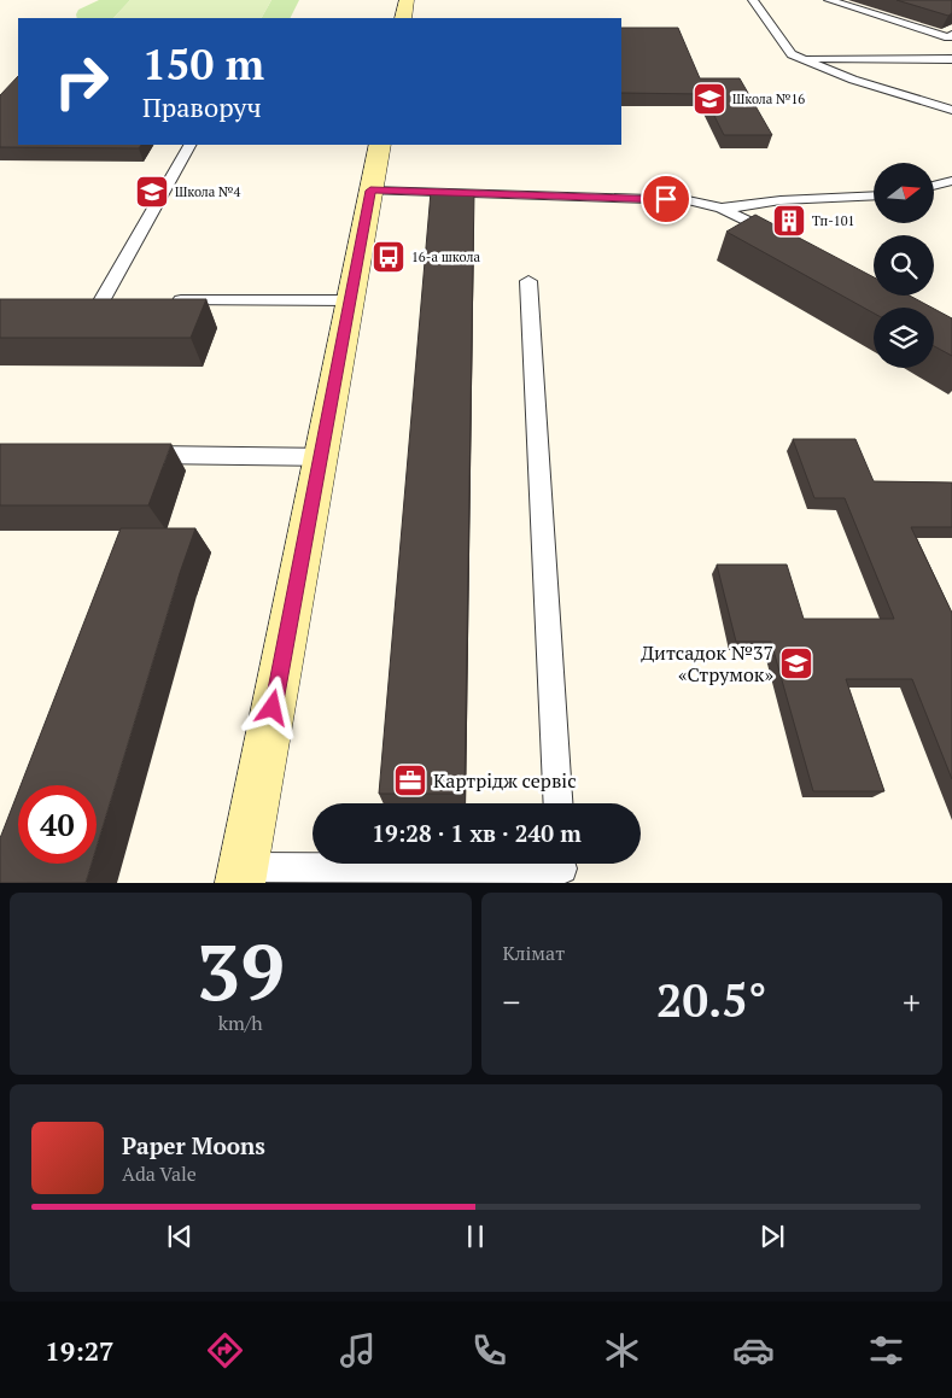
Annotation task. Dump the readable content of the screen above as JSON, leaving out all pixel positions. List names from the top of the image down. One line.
{"places":{"school or university":["Школа №16","Школа №4","Дитсадок №37 «Струмок»"],"building":["Тп-101"],"bus stop":["16-а школа"],"office":["Картрiдж сервiс"]},"north":"right","page":{"turn":["150 m","Праворуч"],"limit":"40","trip":"19:28 · 1 хв · 240 m","tile":[["39","km/h"],"Клімат"],"heat":["−","20.5°","+"],"song":["Paper Moons","Ada Vale"],"tabs":"19:27"}}
